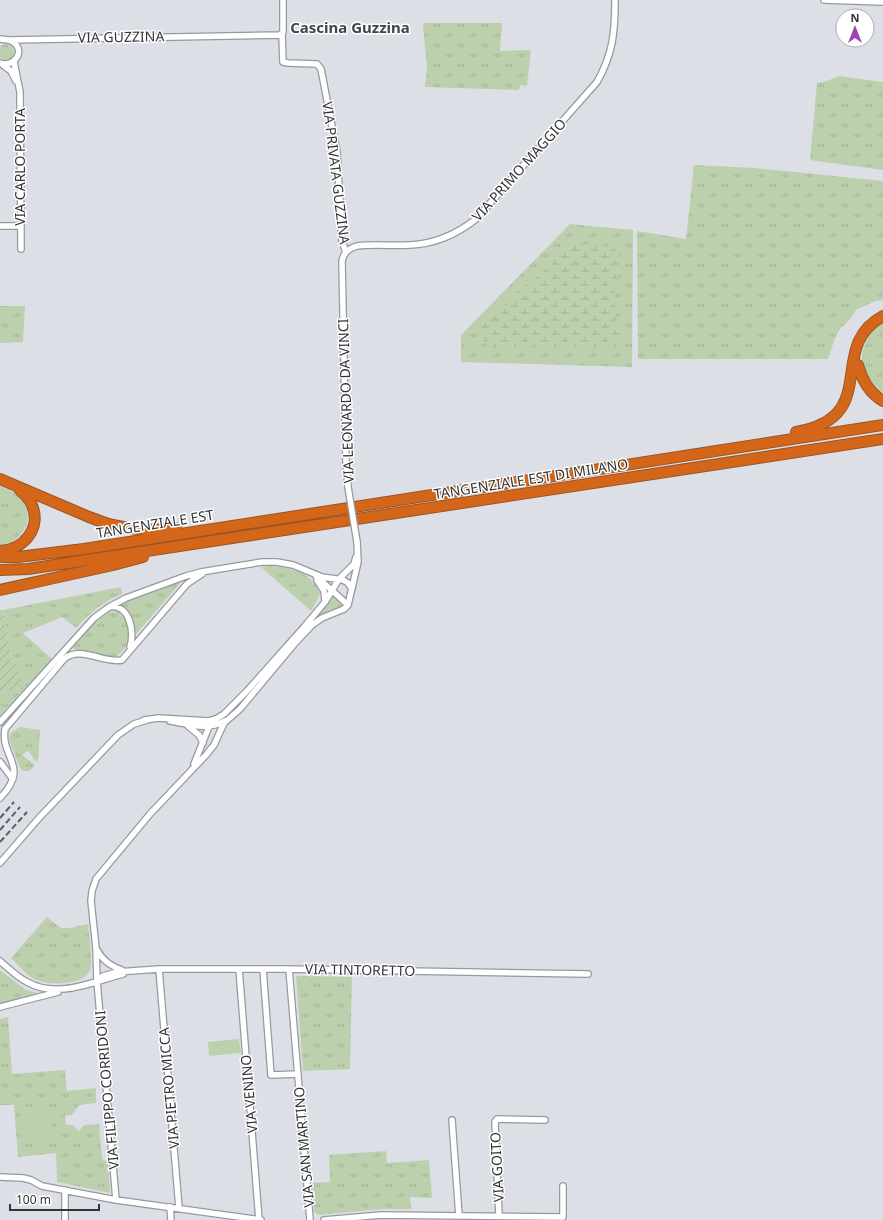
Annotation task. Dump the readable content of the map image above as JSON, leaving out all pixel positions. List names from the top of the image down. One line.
{"streets":{"highway":["TANGENZIALE EST DI MILANO","TANGENZIALE EST"],"street":["VIA GUZZINA","VIA CARLO PORTA","VIA PRIMO MAGGIO","VIA PRIVATA GUZZINA","VIA LEONARDO DA VINCI","VIA TINTORETTO","VIA PIETRO MICCA","VIA FILIPPO CORRIDONI","VIA VENINO","VIA SAN MARTINO","VIA GOITO"]},"crossings":[["VIA GUZZINA","VIA CARLO PORTA"],["VIA GUZZINA","VIA PRIVATA GUZZINA"],["VIA PRIMO MAGGIO","VIA PRIVATA GUZZINA"],["VIA PRIMO MAGGIO","VIA LEONARDO DA VINCI"],["VIA PRIVATA GUZZINA","VIA LEONARDO DA VINCI"],["TANGENZIALE EST DI MILANO","TANGENZIALE EST"],["VIA TINTORETTO","VIA PIETRO MICCA"],["VIA TINTORETTO","VIA FILIPPO CORRIDONI"],["VIA TINTORETTO","VIA VENINO"],["VIA TINTORETTO","VIA SAN MARTINO"]],"districts":["Cascina Guzzina"],"scale_bar":"100 m","north":"top"}
